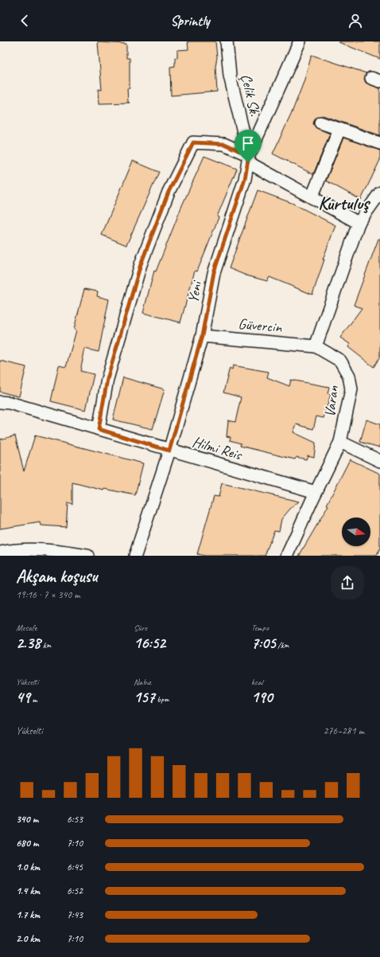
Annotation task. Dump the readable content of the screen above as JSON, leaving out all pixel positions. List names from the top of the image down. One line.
{"streets":{"street":["Çelik Sk.","Yeni","Güvercin","Varan","Hilmi Reis"]},"crossings":[["Çelik Sk.","Yeni"],["Yeni","Güvercin"],["Yeni","Hilmi Reis"],["Güvercin","Varan"],["Varan","Hilmi Reis"]],"districts":["Kurtuluş"],"north":"right","page":{"header":"Sprintly","heading":["Akşam koşusu","19:16 · 7 × 340 m"],"stats":[["Mesafe","2.38 km"],["Süre","16:52"],["Tempo","7:05 /km"],["Yükselti","49 m"],["Nabız","157 bpm"],["kcal","190"]],"chart":["Yükselti","276–281 m"],"list":[{"name":"340 m","note":"6:53"},{"name":"680 m","note":"7:10"},{"name":"1.0 km","note":"6:45"},{"name":"1.4 km","note":"6:52"},{"name":"1.7 km","note":"7:43"},{"name":"2.0 km","note":"7:10"}]}}
